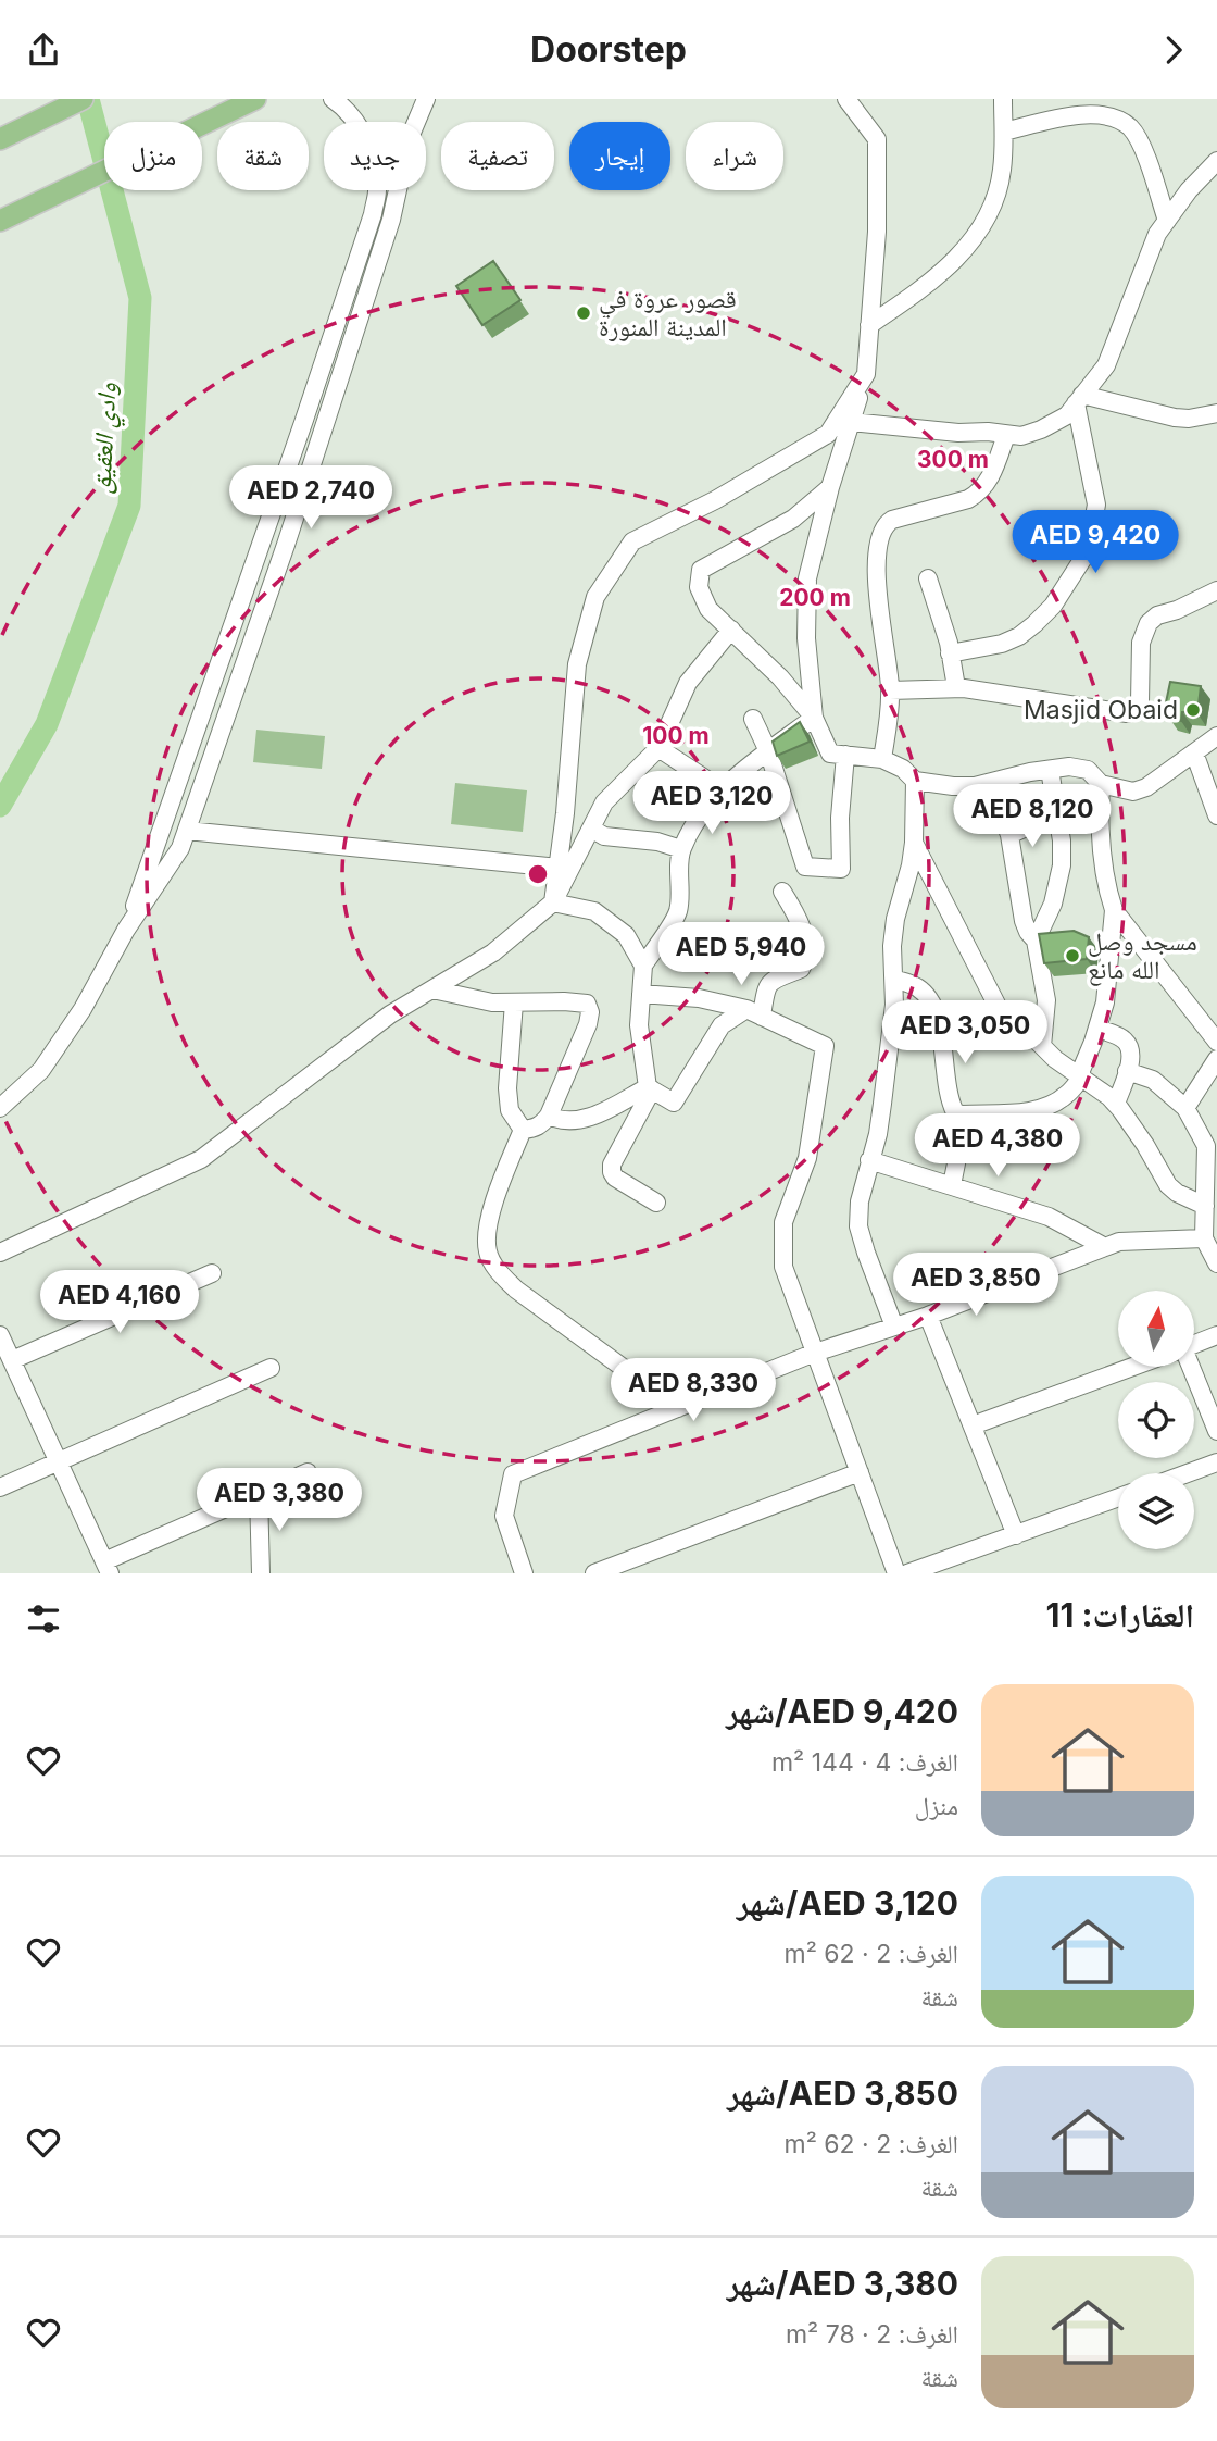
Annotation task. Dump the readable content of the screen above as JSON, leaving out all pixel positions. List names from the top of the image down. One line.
{"water":["وادي العقيق"],"places":["قصور عروة في المدينة المنورة","Masjid Obaid","مسجد وصل الله مانع"],"north":"top","page":{"header":"Doorstep","chip":["شراء","إيجار","تصفية","جديد","شقة","منزل"],"price":["AED 2,740","AED 9,420","AED 3,120","AED 8,120","AED 5,940","AED 3,050","AED 4,380","AED 3,850","AED 4,160","AED 8,330","AED 3,380"],"heading":"العقارات: 11","list":[{"name":"AED 9,420/شهر","note":"الغرف: 4 · 144 m² · منزل"},{"name":"AED 3,120/شهر","note":"الغرف: 2 · 62 m² · شقة"},{"name":"AED 3,850/شهر","note":"الغرف: 2 · 62 m² · شقة"},{"name":"AED 3,380/شهر","note":"الغرف: 2 · 78 m² · شقة"}]},"rings":["300 m","200 m","100 m"]}
